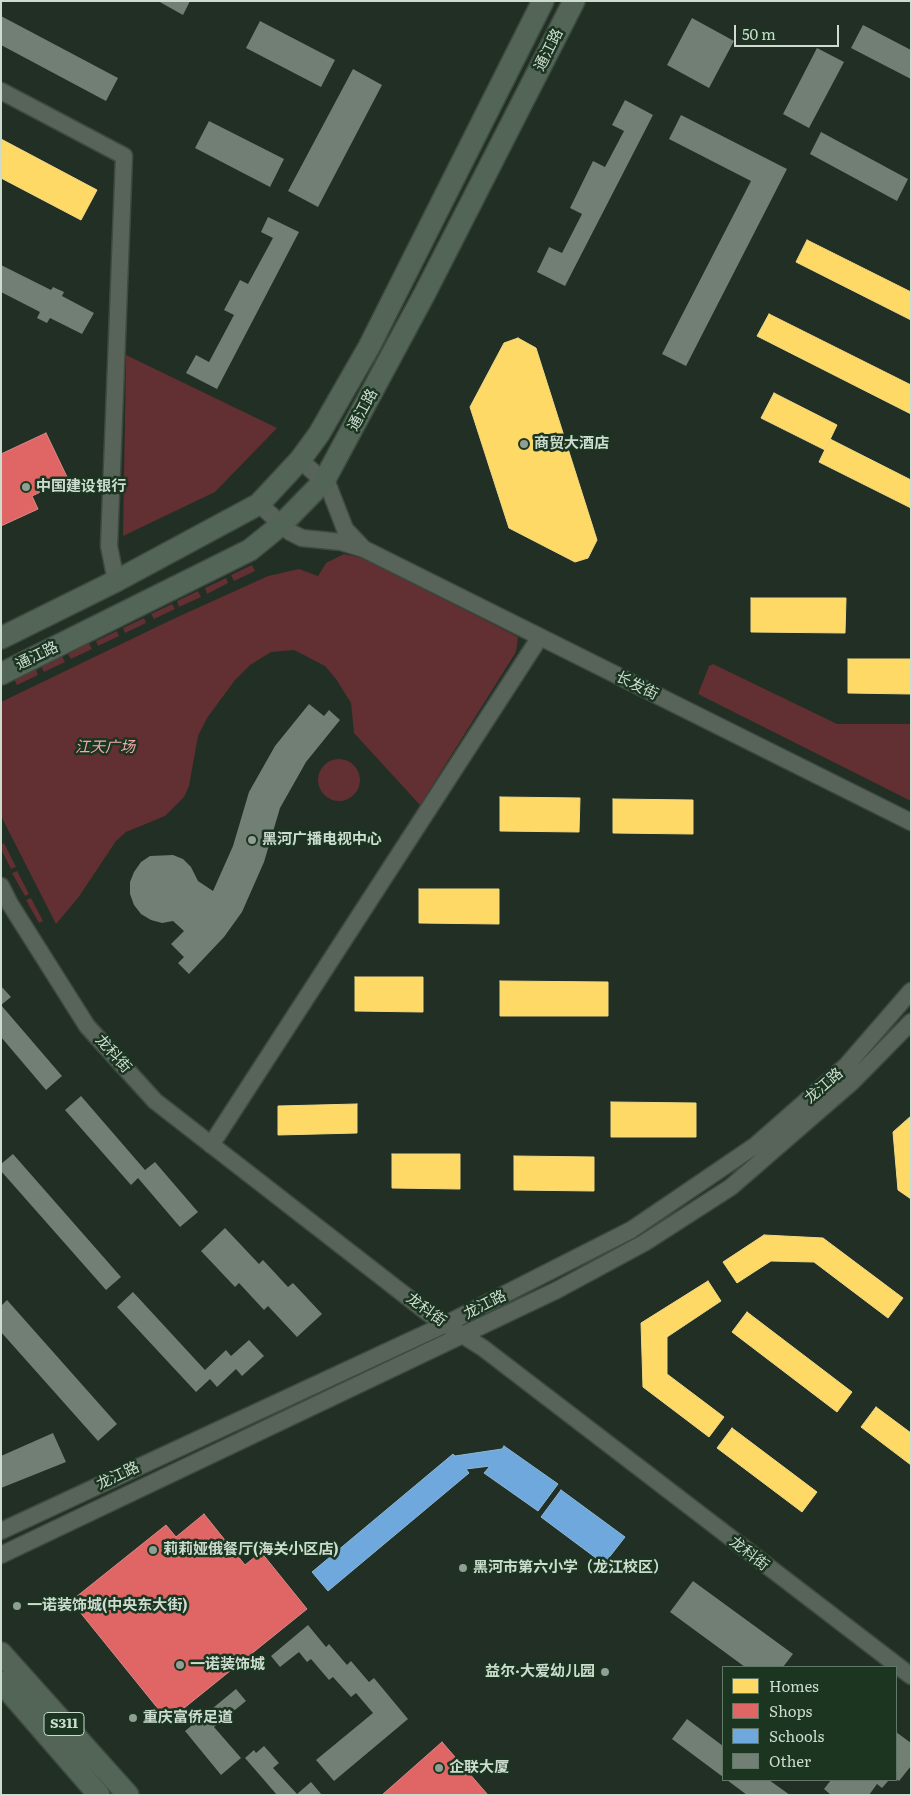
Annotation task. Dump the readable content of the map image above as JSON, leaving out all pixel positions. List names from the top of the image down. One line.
{"streets":{"main road":["通江路","S311"],"street":["长发街","龙科街","龙江路"]},"crossings":[["通江路","长发街"],["龙科街","龙江路"]],"parks":["江天广场"],"places":["商贸大酒店","中国建设银行","黑河广播电视中心","莉莉娅俄餐厅(海关小区店)","黑河市第六小学（龙江校区）","一诺装饰城(中央东大街)","一诺装饰城","益尔·大爱幼儿园","重庆富侨足道","企联大厦"],"legend":["Homes","Shops","Schools","Other"],"scale_bar":"50 m"}
